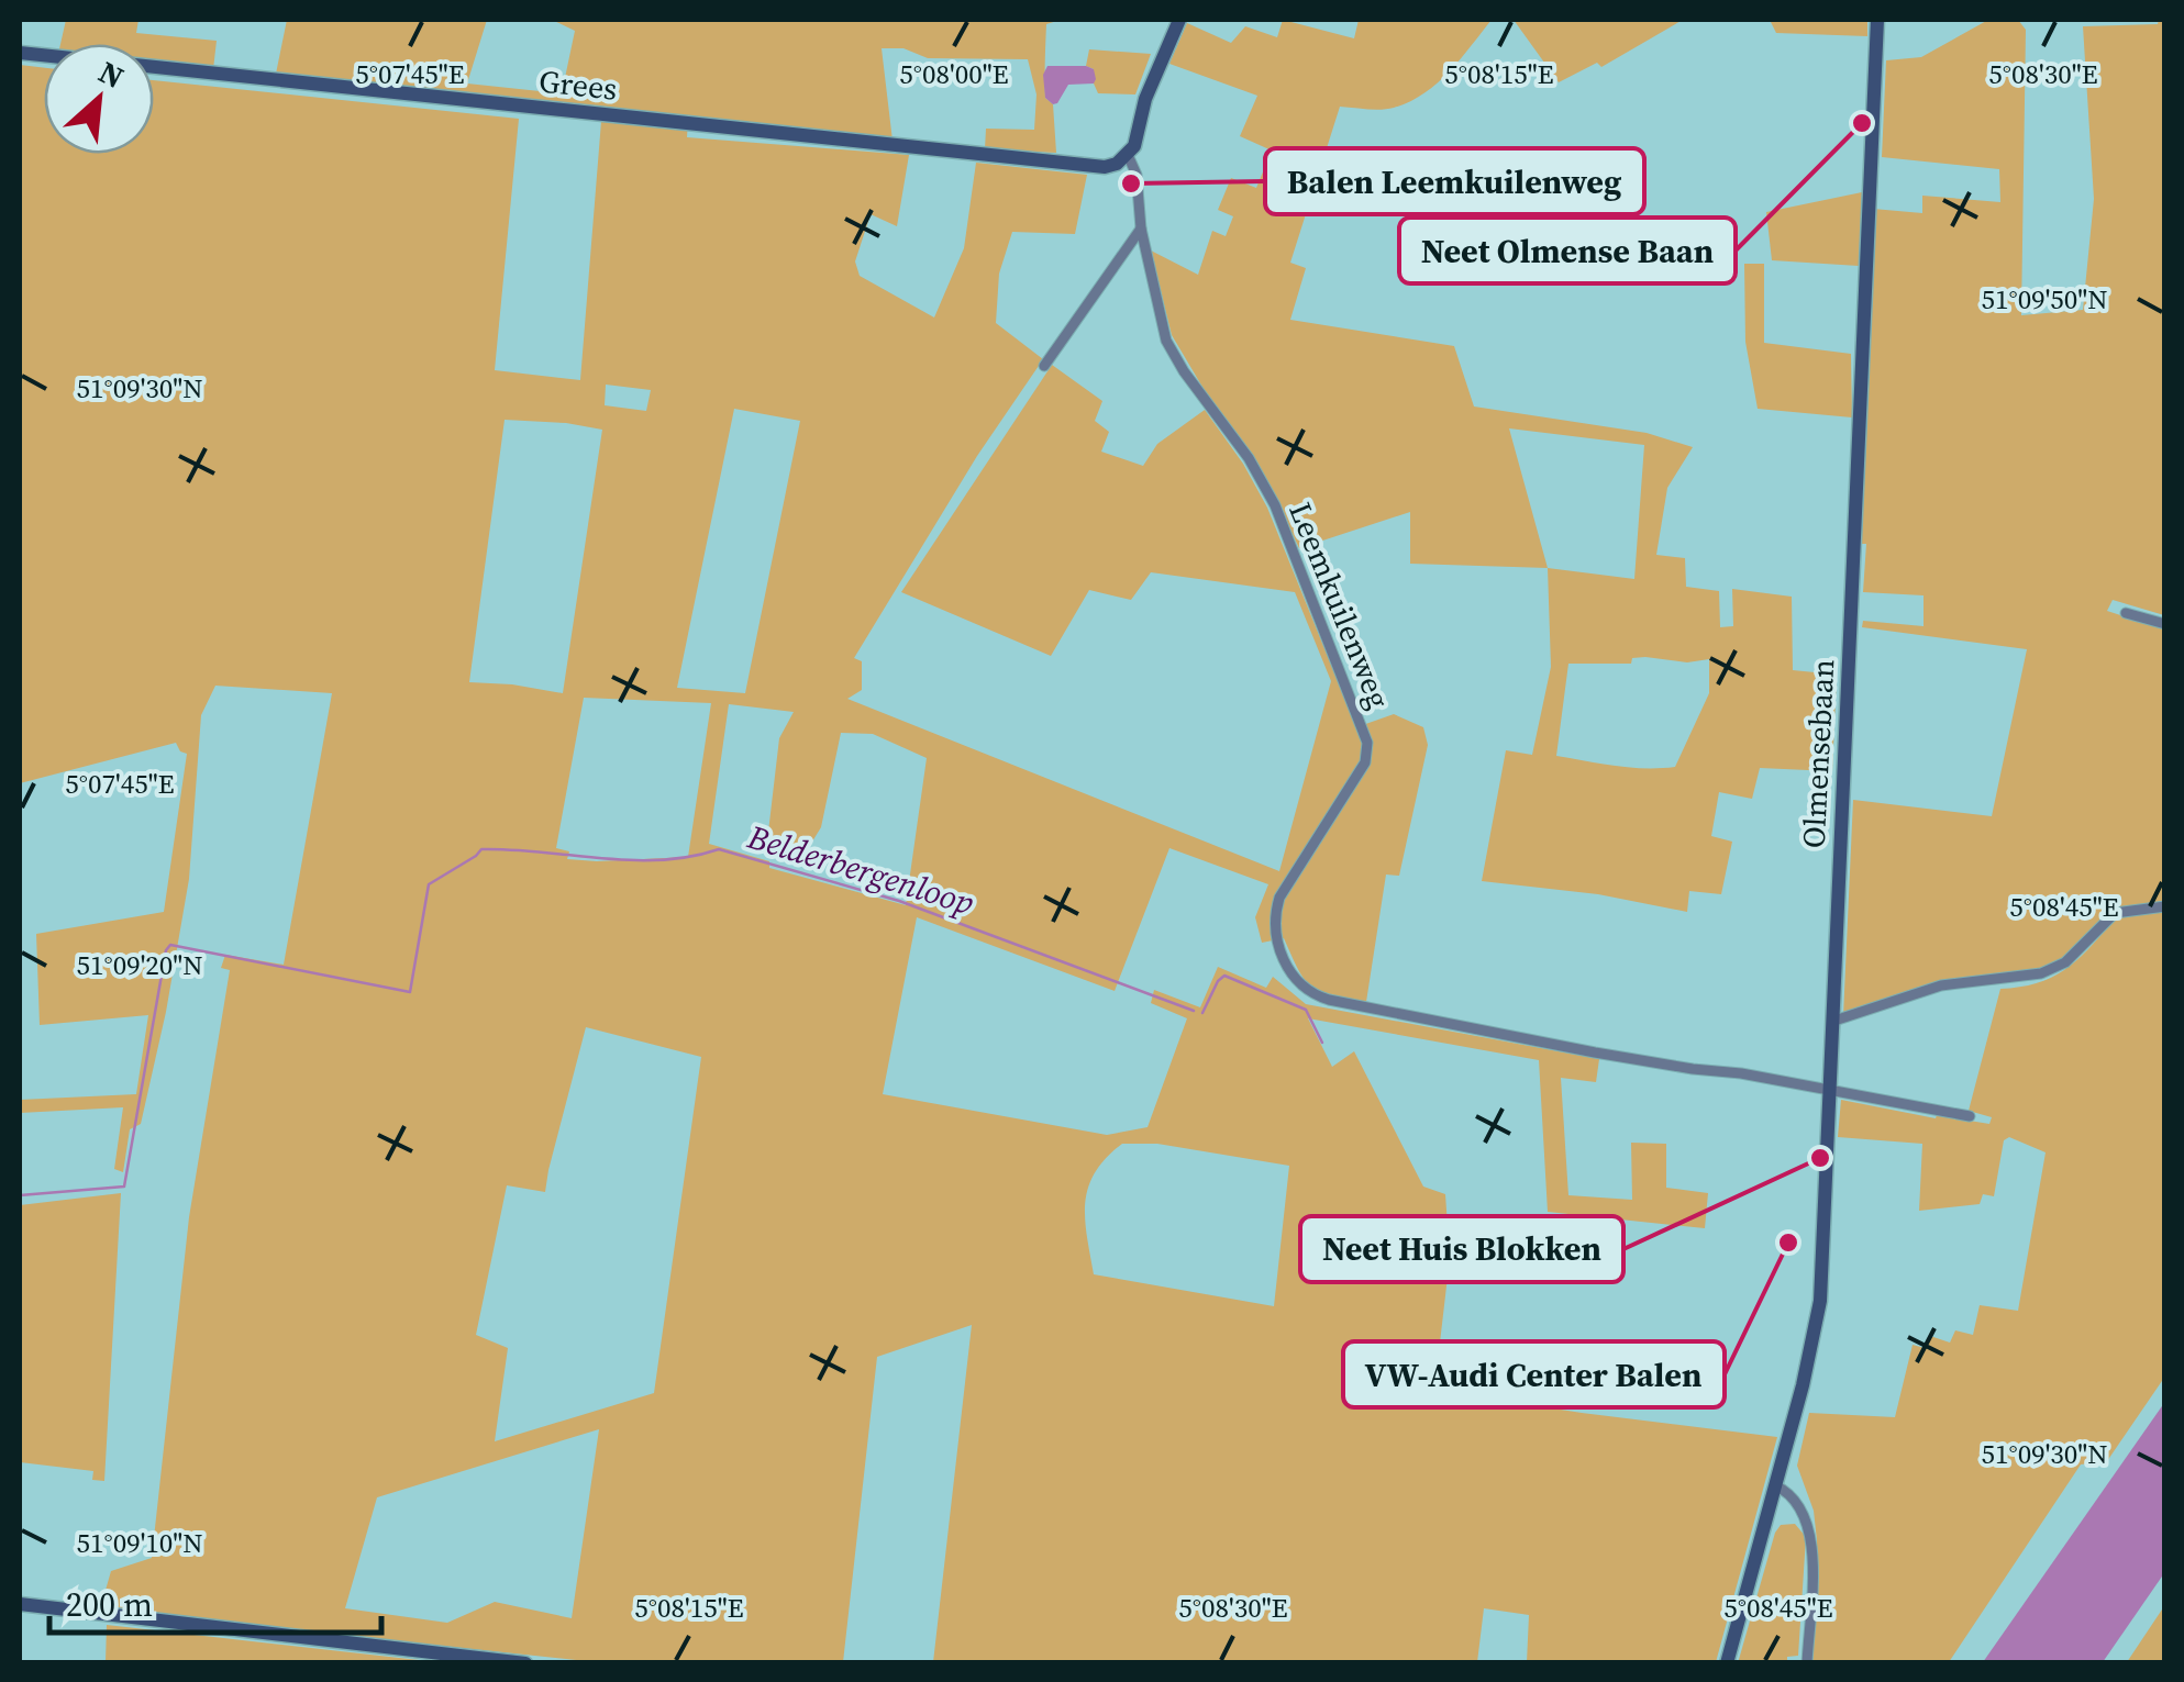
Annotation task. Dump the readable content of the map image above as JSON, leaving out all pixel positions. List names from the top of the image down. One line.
{"streets":{"street":["Grees","Leemkuilenweg","Olmensebaan"]},"crossings":[["Grees","Leemkuilenweg"],["Leemkuilenweg","Olmensebaan"]],"water":["Belderbergenloop"],"places":["Neet Olmense Baan","Balen Leemkuilenweg","Neet Huis Blokken","VW-Audi Center Balen"],"scale_bar":"200 m","north":"top right","coordinates":["5°07'45\"E","5°08'00\"E","5°08'15\"E","5°08'30\"E","51°09'50\"N","51°09'30\"N","5°08'45\"E","51°09'20\"N","51°09'10\"N"]}
